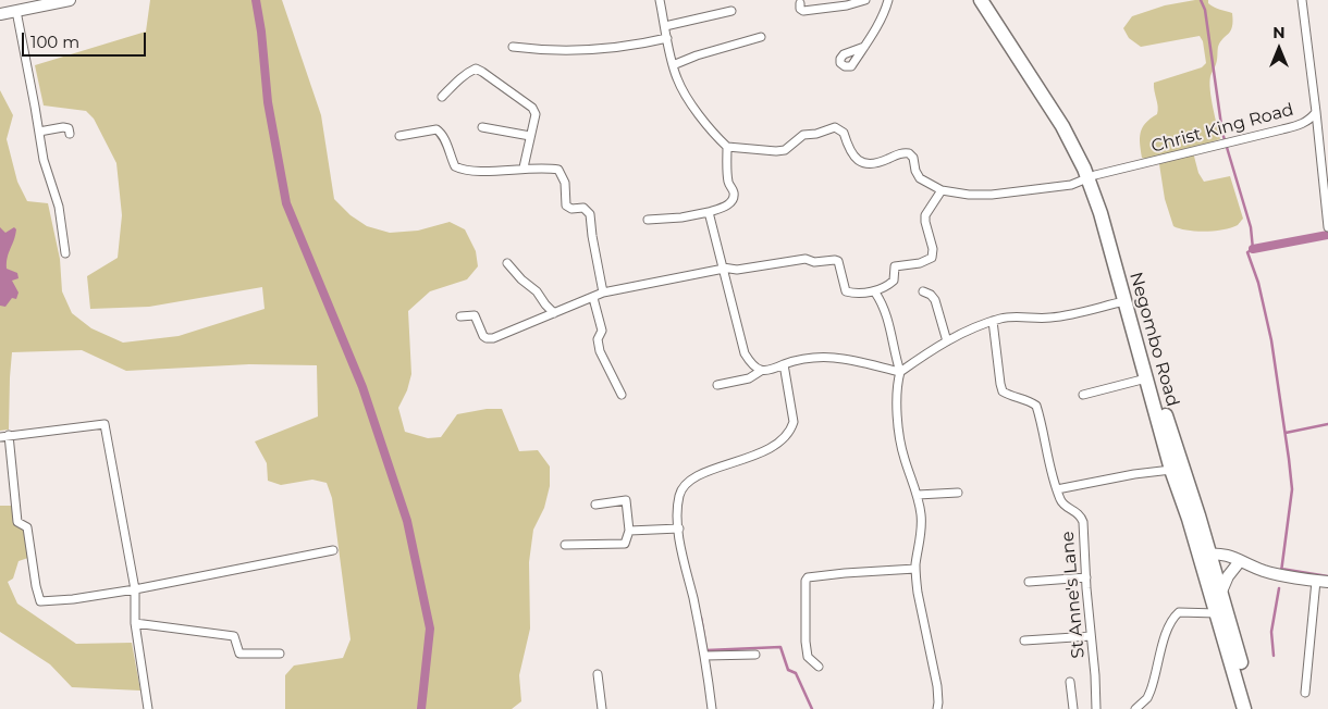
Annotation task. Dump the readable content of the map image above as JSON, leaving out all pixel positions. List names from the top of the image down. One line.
{"streets":{"highway":["Negombo Road"],"street":["Christ King Road","St Anne's Lane"]},"crossings":[["Christ King Road","Negombo Road"]],"scale_bar":"100 m","north":"top"}
